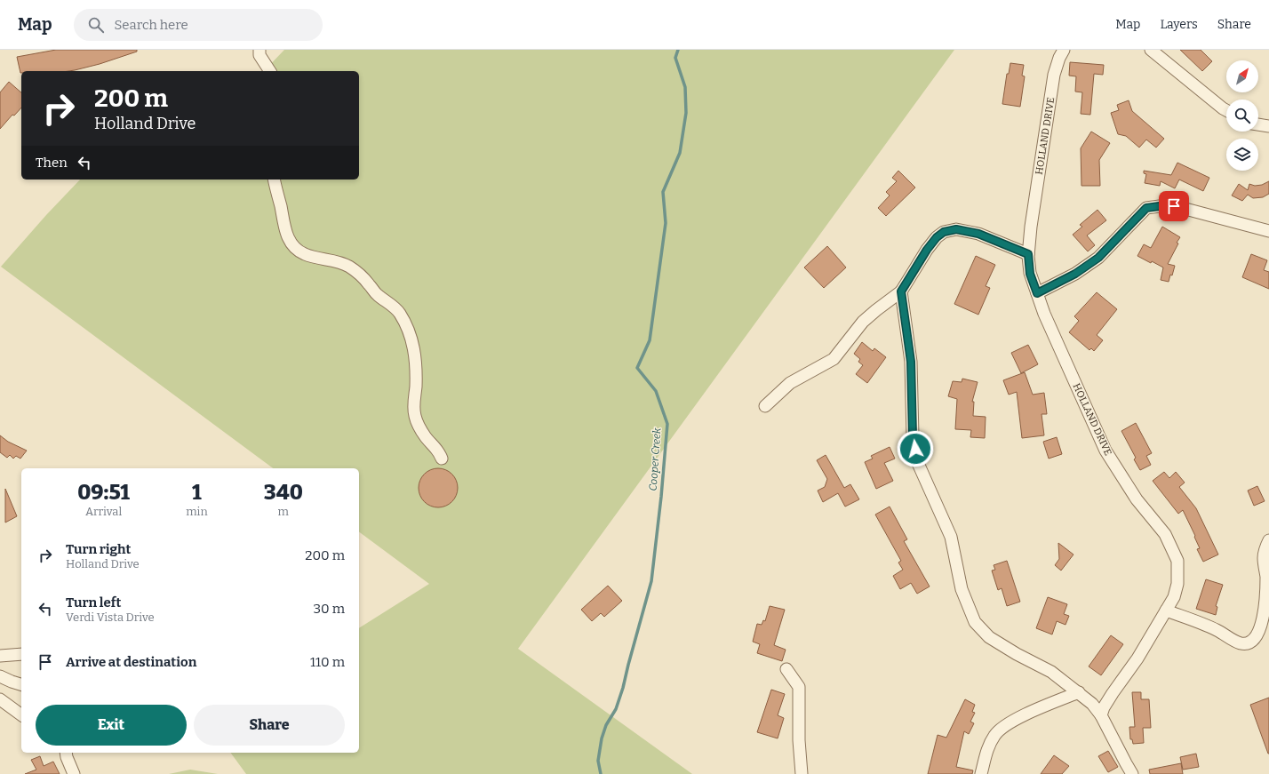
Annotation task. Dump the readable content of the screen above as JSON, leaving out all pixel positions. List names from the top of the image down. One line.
{"streets":{"street":["HOLLAND DRIVE"]},"water":["Cooper Creek"],"north":"top right","page":{"header":"Map","search":"Search here","nav":["Map","Layers","Share"],"turn":["200 m","Holland Drive"],"then":"Then","eta":["09:51","Arrival","1","min","340","m"],"list":[{"name":"Turn right","note":"Holland Drive","value":"200 m"},{"name":"Turn left","note":"Verdi Vista Drive","value":"30 m"},{"name":"Arrive at destination","value":"110 m"}],"buttons":["Exit","Share"]}}
